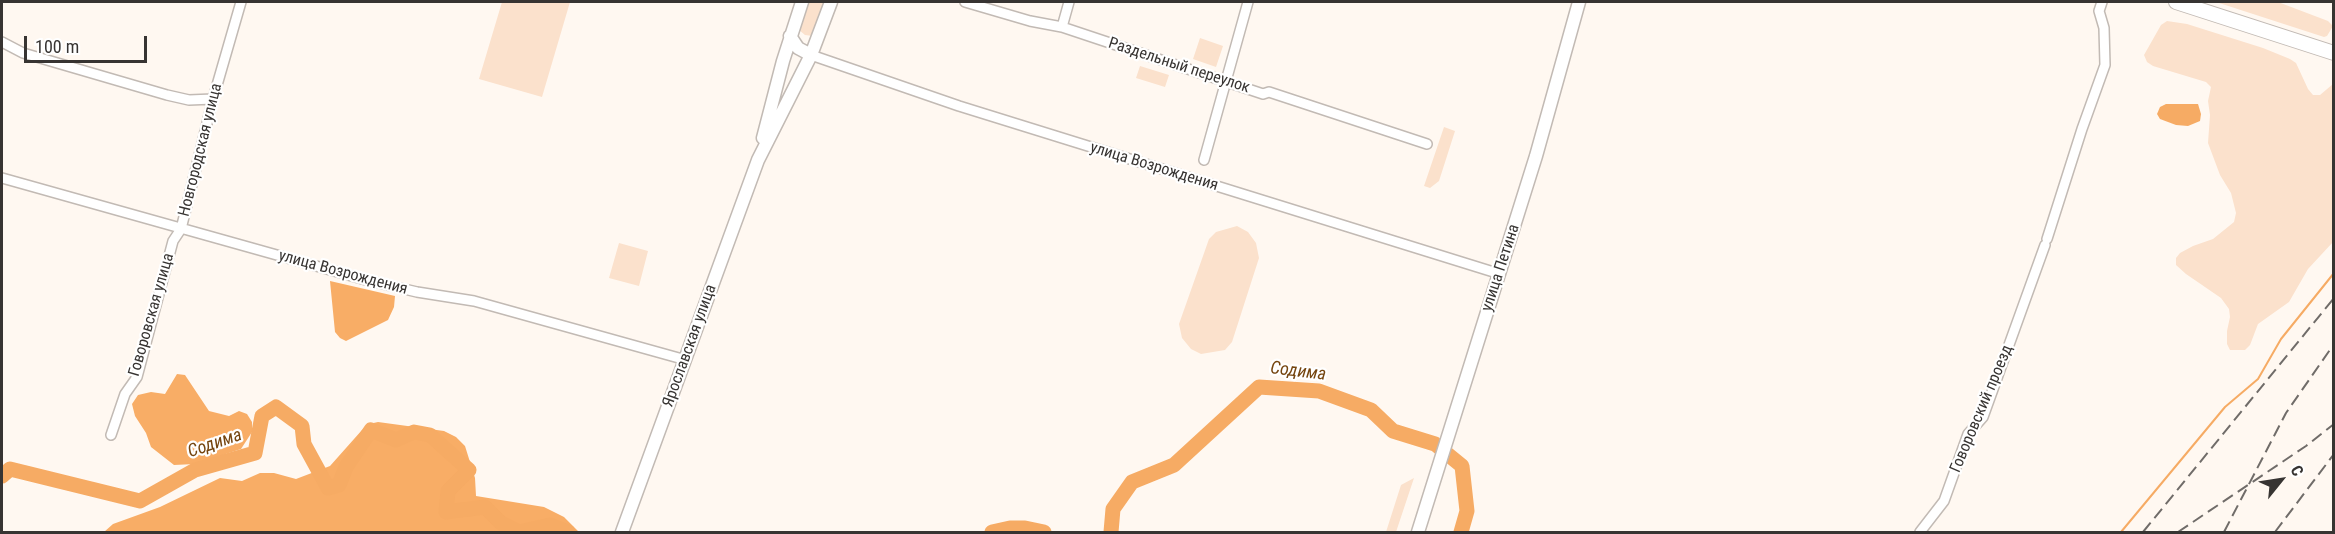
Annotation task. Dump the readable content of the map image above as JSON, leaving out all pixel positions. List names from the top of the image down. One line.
{"streets":{"street":["Раздельный переулок","Новгородская улица","улица Возрождения","улица Петина","Говоровская улица","Ярославская улица","Говоровский проезд"]},"crossings":[["Новгородская улица","улица Возрождения"],["Новгородская улица","Говоровская улица"],["улица Возрождения","улица Петина"],["улица Возрождения","Говоровская улица"],["улица Возрождения","Ярославская улица"]],"water":["Содима"],"scale_bar":"100 m","north":"top right"}
